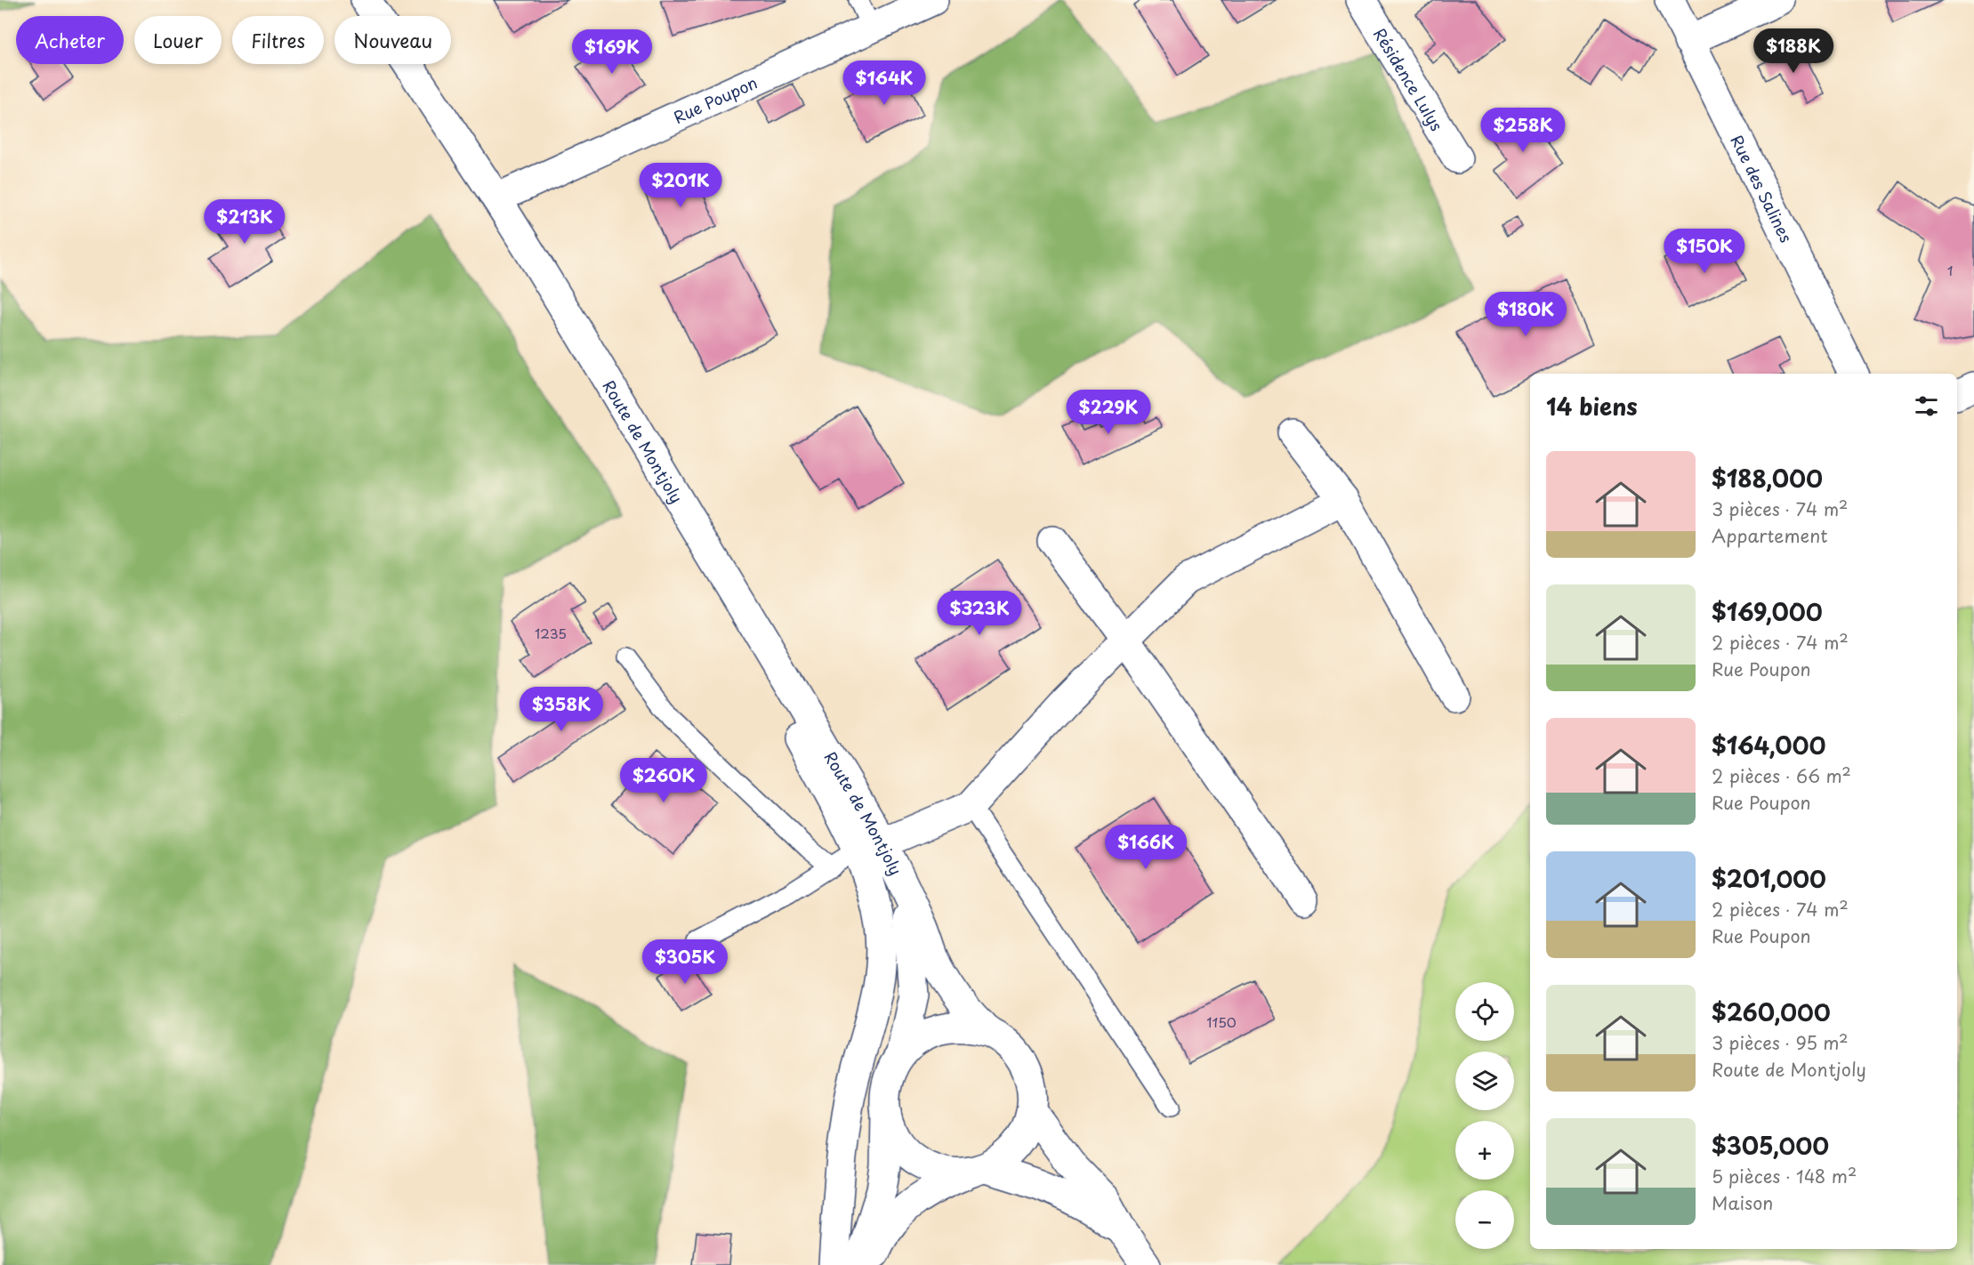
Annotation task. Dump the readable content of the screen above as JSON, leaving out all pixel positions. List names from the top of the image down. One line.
{"streets":{"street":["Résidence Lulys","Rue Poupon","Rue des Salines","Route de Montjoly"]},"crossings":[["Rue Poupon","Route de Montjoly"]],"house_numbers":["1","1235","1150"],"page":{"chip":["Acheter","Louer","Filtres","Nouveau"],"price":["$188K","$169K","$164K","$258K","$201K","$213K","$150K","$180K","$229K","$323K","$358K","$260K","$166K","$305K"],"heading":"14 biens","list":[{"name":"$188,000","note":"3 pièces · 74 m² · Appartement"},{"name":"$169,000","note":"2 pièces · 74 m² · Rue Poupon"},{"name":"$164,000","note":"2 pièces · 66 m² · Rue Poupon"},{"name":"$201,000","note":"2 pièces · 74 m² · Rue Poupon"},{"name":"$260,000","note":"3 pièces · 95 m² · Route de Montjoly"},{"name":"$305,000","note":"5 pièces · 148 m² · Maison"}],"map_buttons":["+","−"]}}
